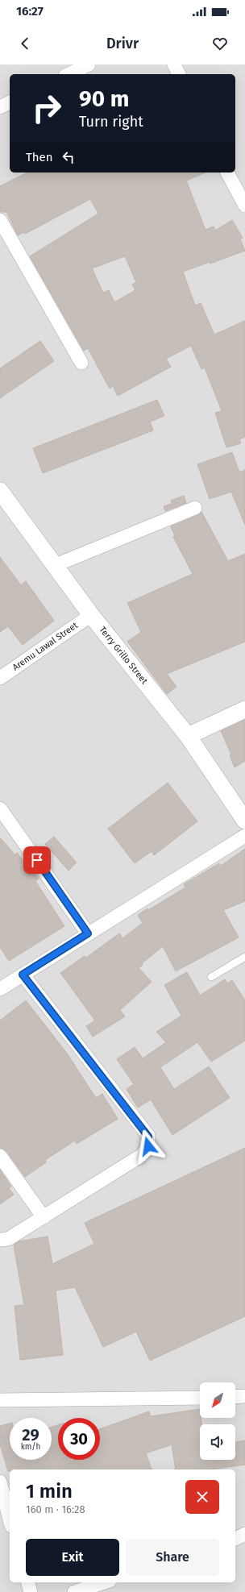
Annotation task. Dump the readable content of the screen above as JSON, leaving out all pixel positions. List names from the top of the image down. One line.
{"streets":{"street":["Aremu Lawal Street","Terry Grillo Street"]},"crossings":[["Aremu Lawal Street","Terry Grillo Street"]],"north":"bottom left","page":{"status":"16:27","header":"Drivr","turn":["90 m","Turn right"],"then":"Then","speed":"29 km/h","limit":"30","heading":["1 min","160 m · 16:28"],"buttons":["Exit","Share"]}}
